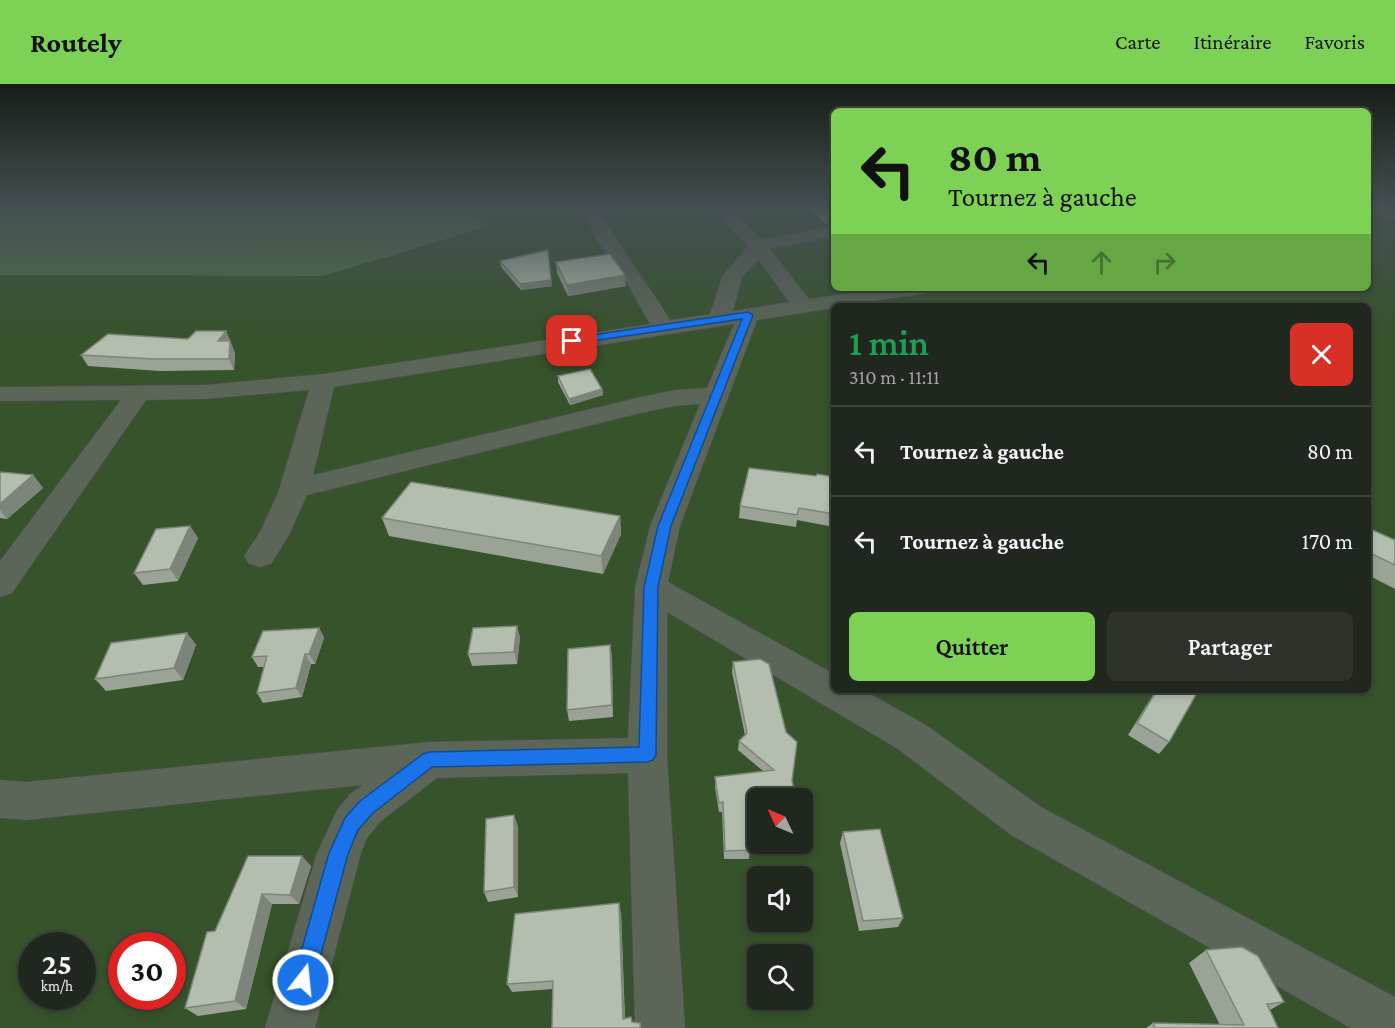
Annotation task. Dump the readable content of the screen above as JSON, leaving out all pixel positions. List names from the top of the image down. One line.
{"north":"top left","page":{"header":"Routely","nav":["Carte","Itinéraire","Favoris"],"turn":["80 m","Tournez à gauche"],"heading":["1 min","310 m · 11:11"],"list":[{"name":"Tournez à gauche","value":"80 m"},{"name":"Tournez à gauche","value":"170 m"}],"buttons":["Quitter","Partager"],"speed":"25 km/h","limit":"30"}}
